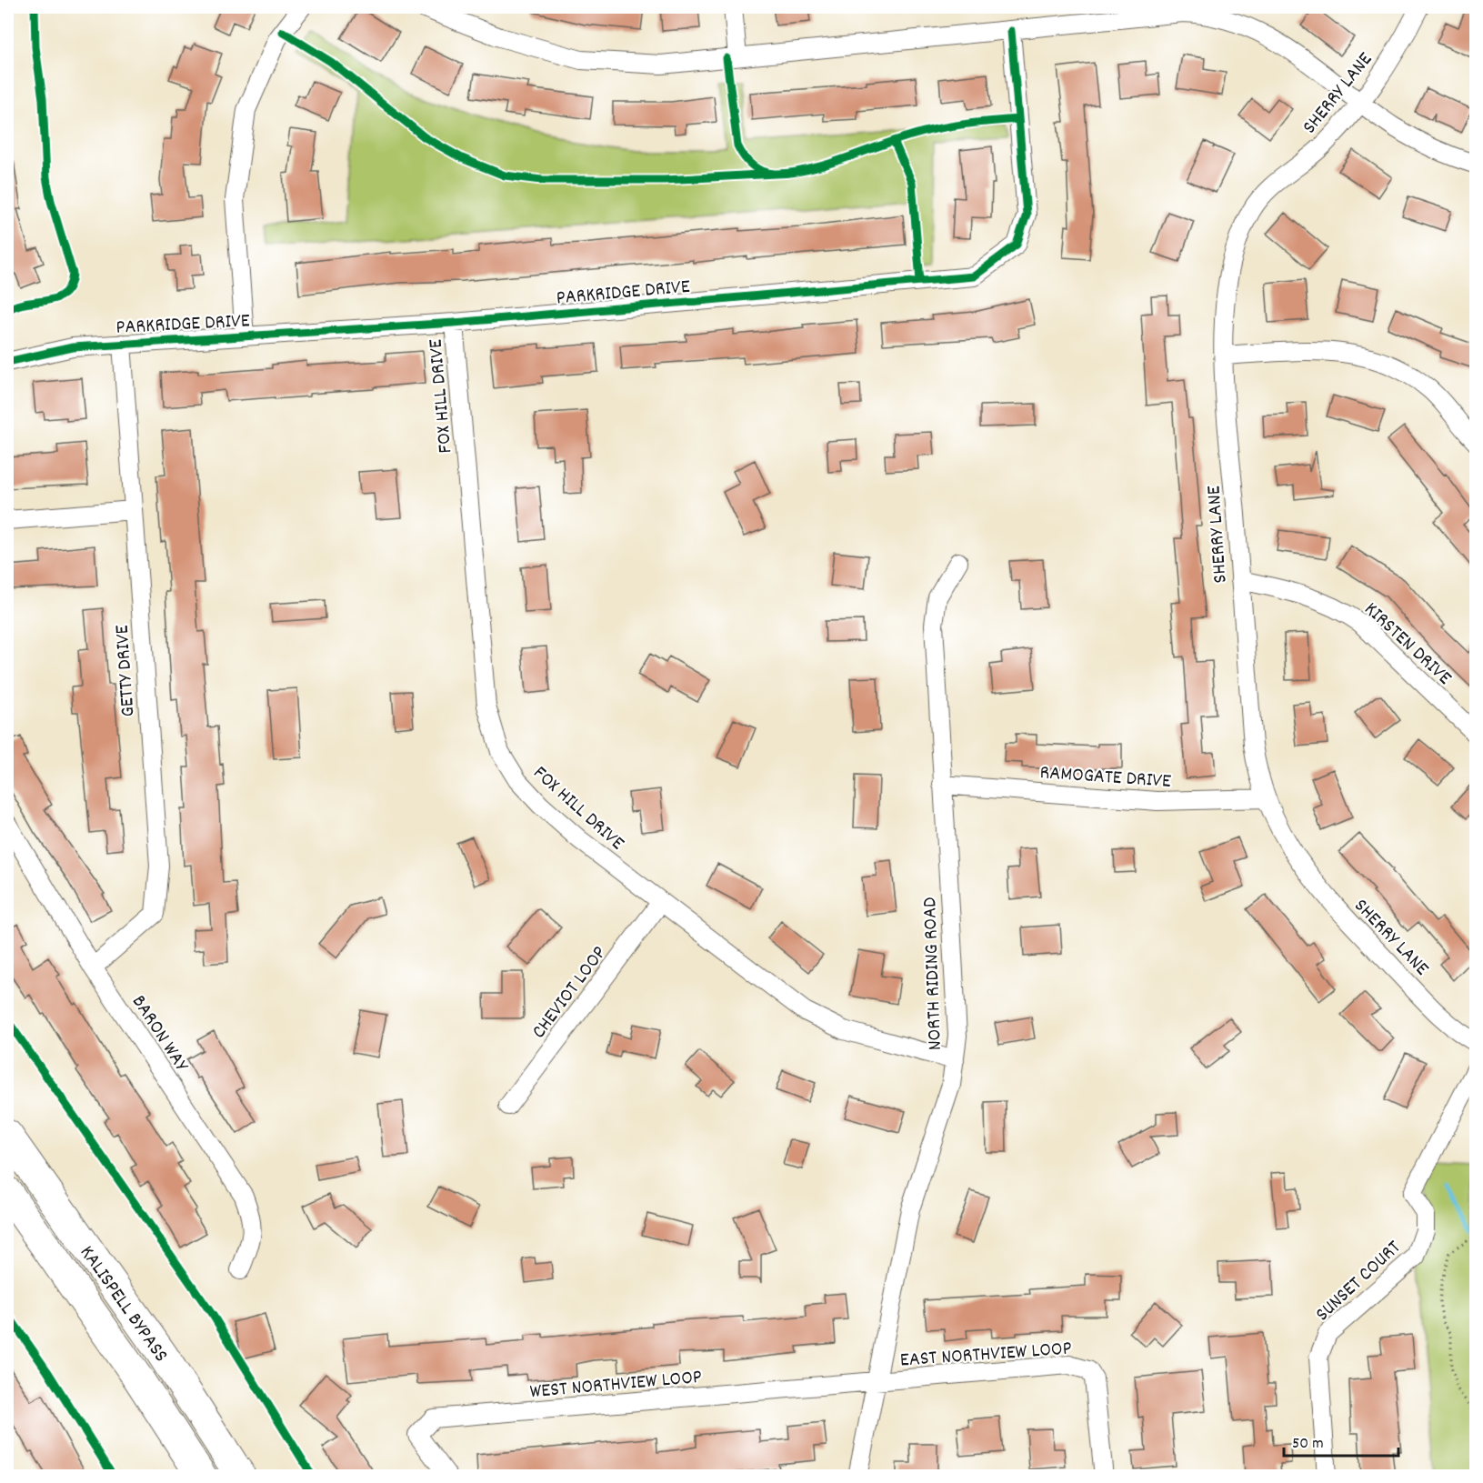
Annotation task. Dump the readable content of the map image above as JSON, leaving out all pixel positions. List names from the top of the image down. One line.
{"streets":{"highway":["KALISPELL BYPASS"],"street":["SHERRY LANE","PARKRIDGE DRIVE","FOX HILL DRIVE","KIRSTEN DRIVE","GETTY DRIVE","RAMOGATE DRIVE","NORTH RIDING ROAD","CHEVIOT LOOP","BARON WAY","SUNSET COURT","EAST NORTHVIEW LOOP","WEST NORTHVIEW LOOP"]},"crossings":[["SHERRY LANE","KIRSTEN DRIVE"],["SHERRY LANE","RAMOGATE DRIVE"],["PARKRIDGE DRIVE","FOX HILL DRIVE"],["PARKRIDGE DRIVE","GETTY DRIVE"],["FOX HILL DRIVE","NORTH RIDING ROAD"],["FOX HILL DRIVE","CHEVIOT LOOP"],["GETTY DRIVE","BARON WAY"],["RAMOGATE DRIVE","NORTH RIDING ROAD"],["NORTH RIDING ROAD","EAST NORTHVIEW LOOP"],["NORTH RIDING ROAD","WEST NORTHVIEW LOOP"],["EAST NORTHVIEW LOOP","WEST NORTHVIEW LOOP"]],"scale_bar":"50 m"}
